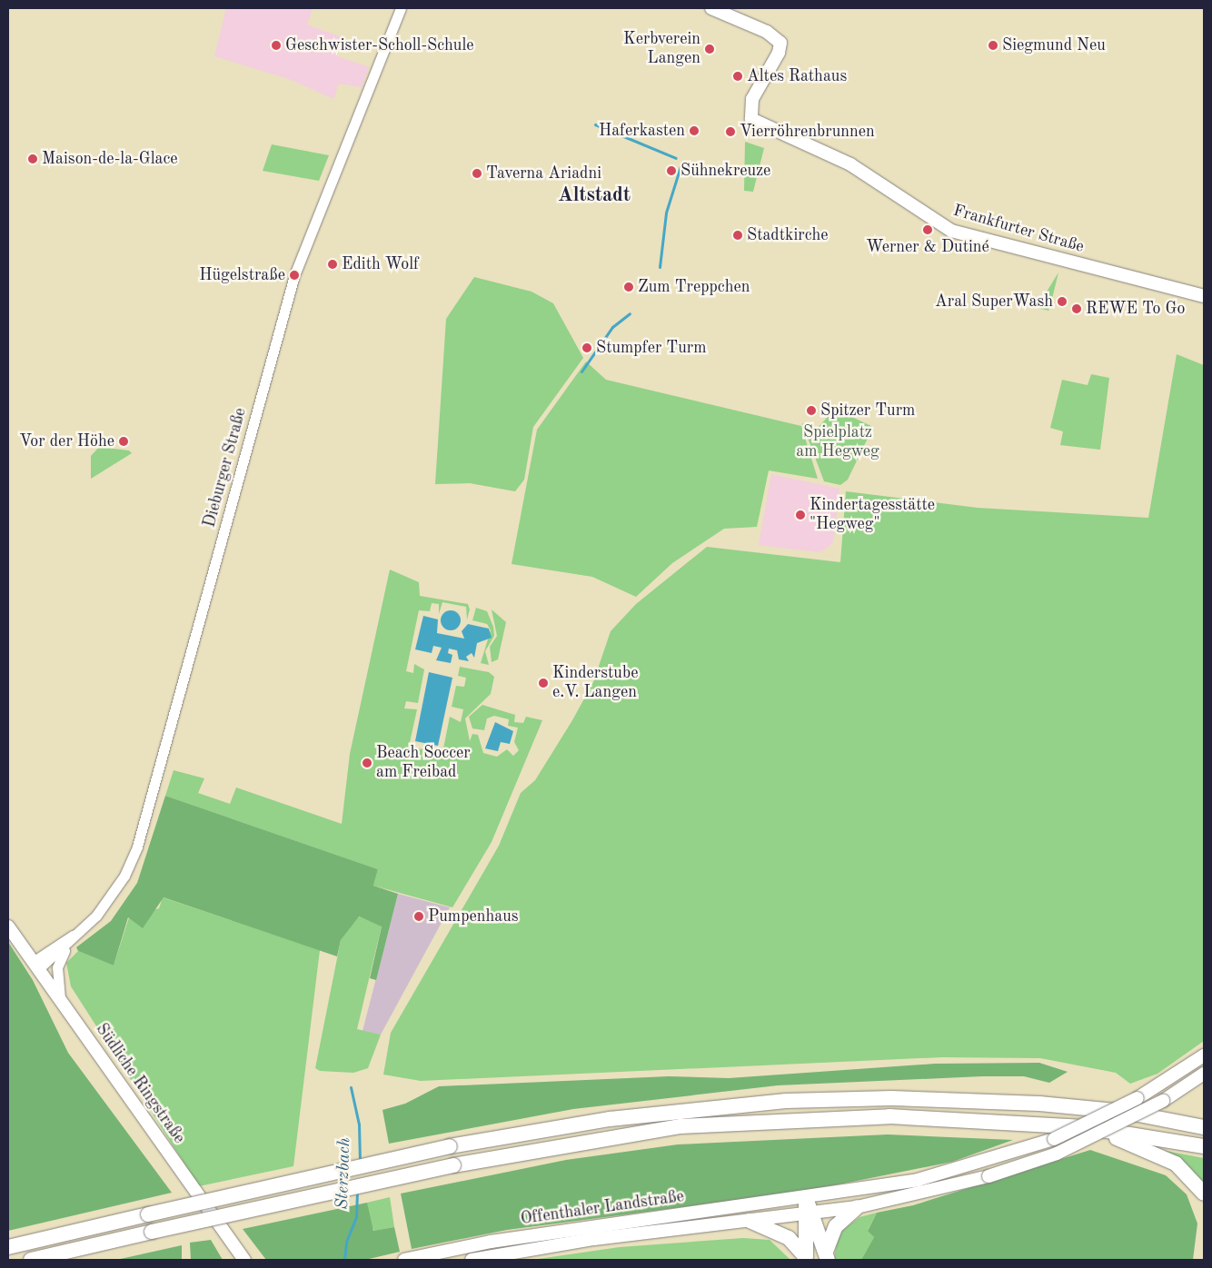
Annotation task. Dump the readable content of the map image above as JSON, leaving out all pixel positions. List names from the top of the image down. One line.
{"streets":{"main road":["Frankfurter Straße","Südliche Ringstraße","Offenthaler Landstraße"],"street":["Dieburger Straße"]},"crossings":[["Dieburger Straße","Südliche Ringstraße"]],"districts":["Altstadt"],"water":["Sterzbach"],"parks":["Spielplatz am Hegweg"],"places":["Geschwister-Scholl-Schule","Siegmund Neu","Kerbverein Langen","Altes Rathaus","Haferkasten","Vierröhrenbrunnen","Maison-de-la-Glace","Sühnekreuze","Taverna Ariadni","Werner & Dutiné","Stadtkirche","Edith Wolf","Hügelstraße","Zum Treppchen","Aral SuperWash","REWE To Go","Stumpfer Turm","Spitzer Turm","Vor der Höhe","Kindertagesstätte \"Hegweg\"","Kinderstube e.V. Langen","Beach Soccer am Freibad","Pumpenhaus"]}
